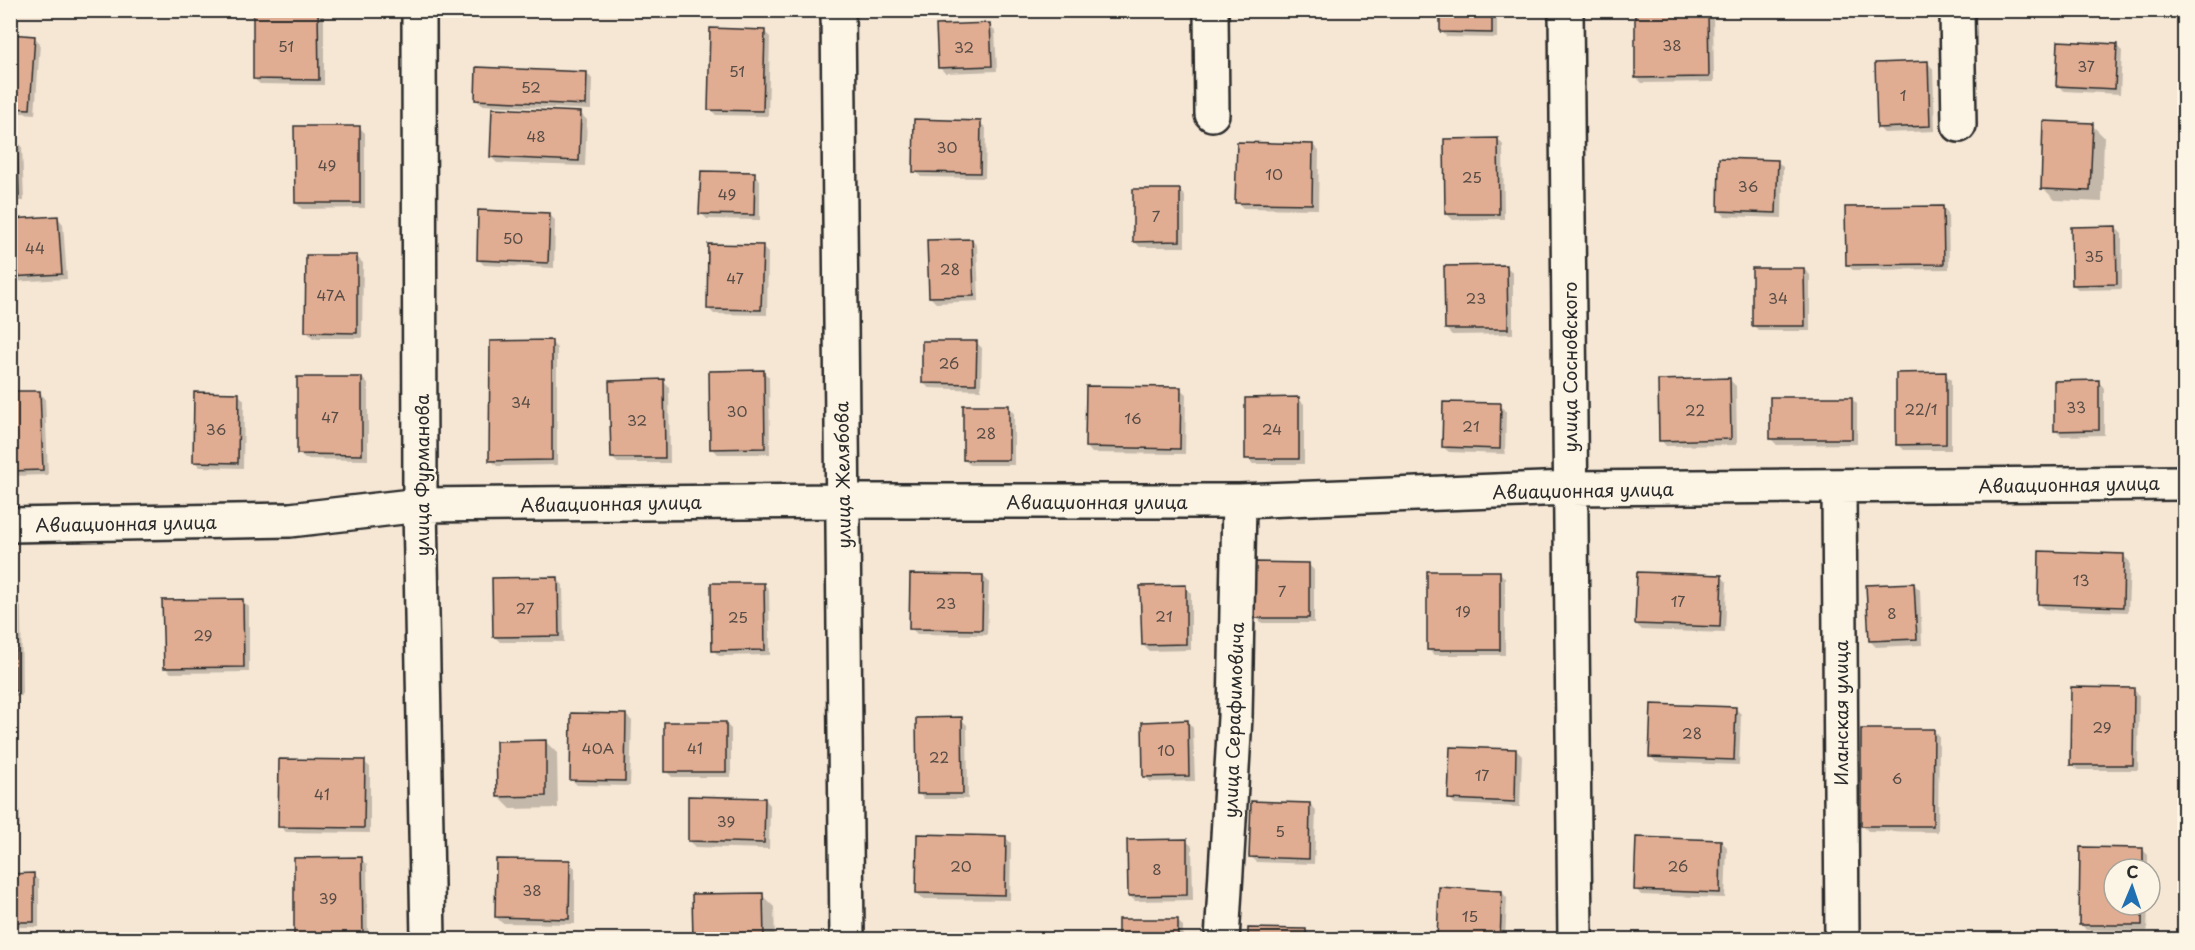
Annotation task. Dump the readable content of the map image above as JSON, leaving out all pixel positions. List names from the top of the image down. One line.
{"streets":{"street":["улица Сосновского","улица Фурманова","улица Желябова","Авиационная улица","Иланская улица","улица Серафимовича"]},"crossings":[["улица Сосновского","Авиационная улица"],["улица Фурманова","Авиационная улица"],["улица Желябова","Авиационная улица"],["Авиационная улица","Иланская улица"],["Авиационная улица","улица Серафимовича"]],"house_numbers":["38","51","32","37","51","52","1","48","30","49","10","25","36","49","7","50","44","35","28","47","47А","23","34","26","34","33","22/1","22","30","47","16","32","21","36","24","28","13","7","17","23","27","19","8","21","25","29","29","28","40А","41","10","22","17","6","41","39","5","20","26","8","38","39","15"],"north":"top"}
